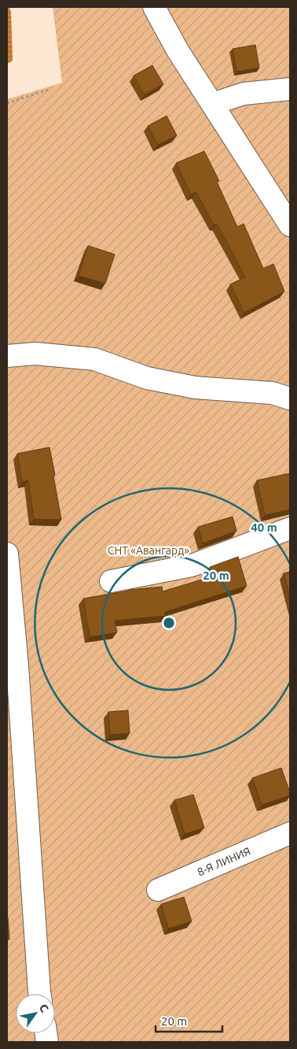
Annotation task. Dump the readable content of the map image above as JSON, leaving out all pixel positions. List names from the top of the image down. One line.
{"streets":{"street":["8-Я ЛИНИЯ"]},"parks":["СНТ «Авангард»"],"scale_bar":"20 m","north":"top right","rings":["40 m","20 m"]}
